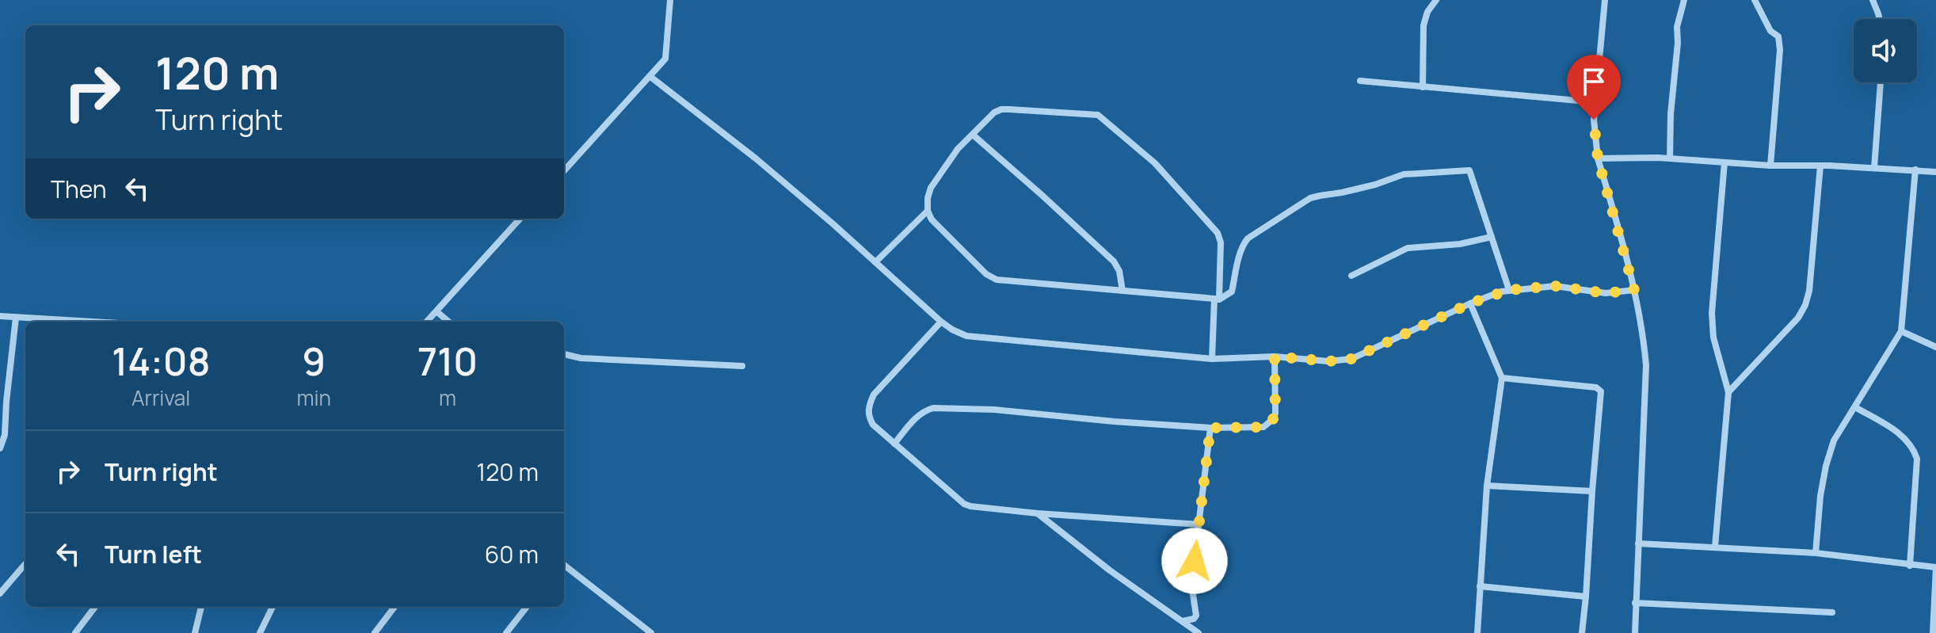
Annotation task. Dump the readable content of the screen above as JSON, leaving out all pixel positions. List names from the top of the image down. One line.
{"page":{"turn":["120 m","Turn right"],"then":"Then","eta":["14:08","Arrival","9","min","710","m"],"list":[{"name":"Turn right","value":"120 m"},{"name":"Turn left","value":"60 m"}]}}
